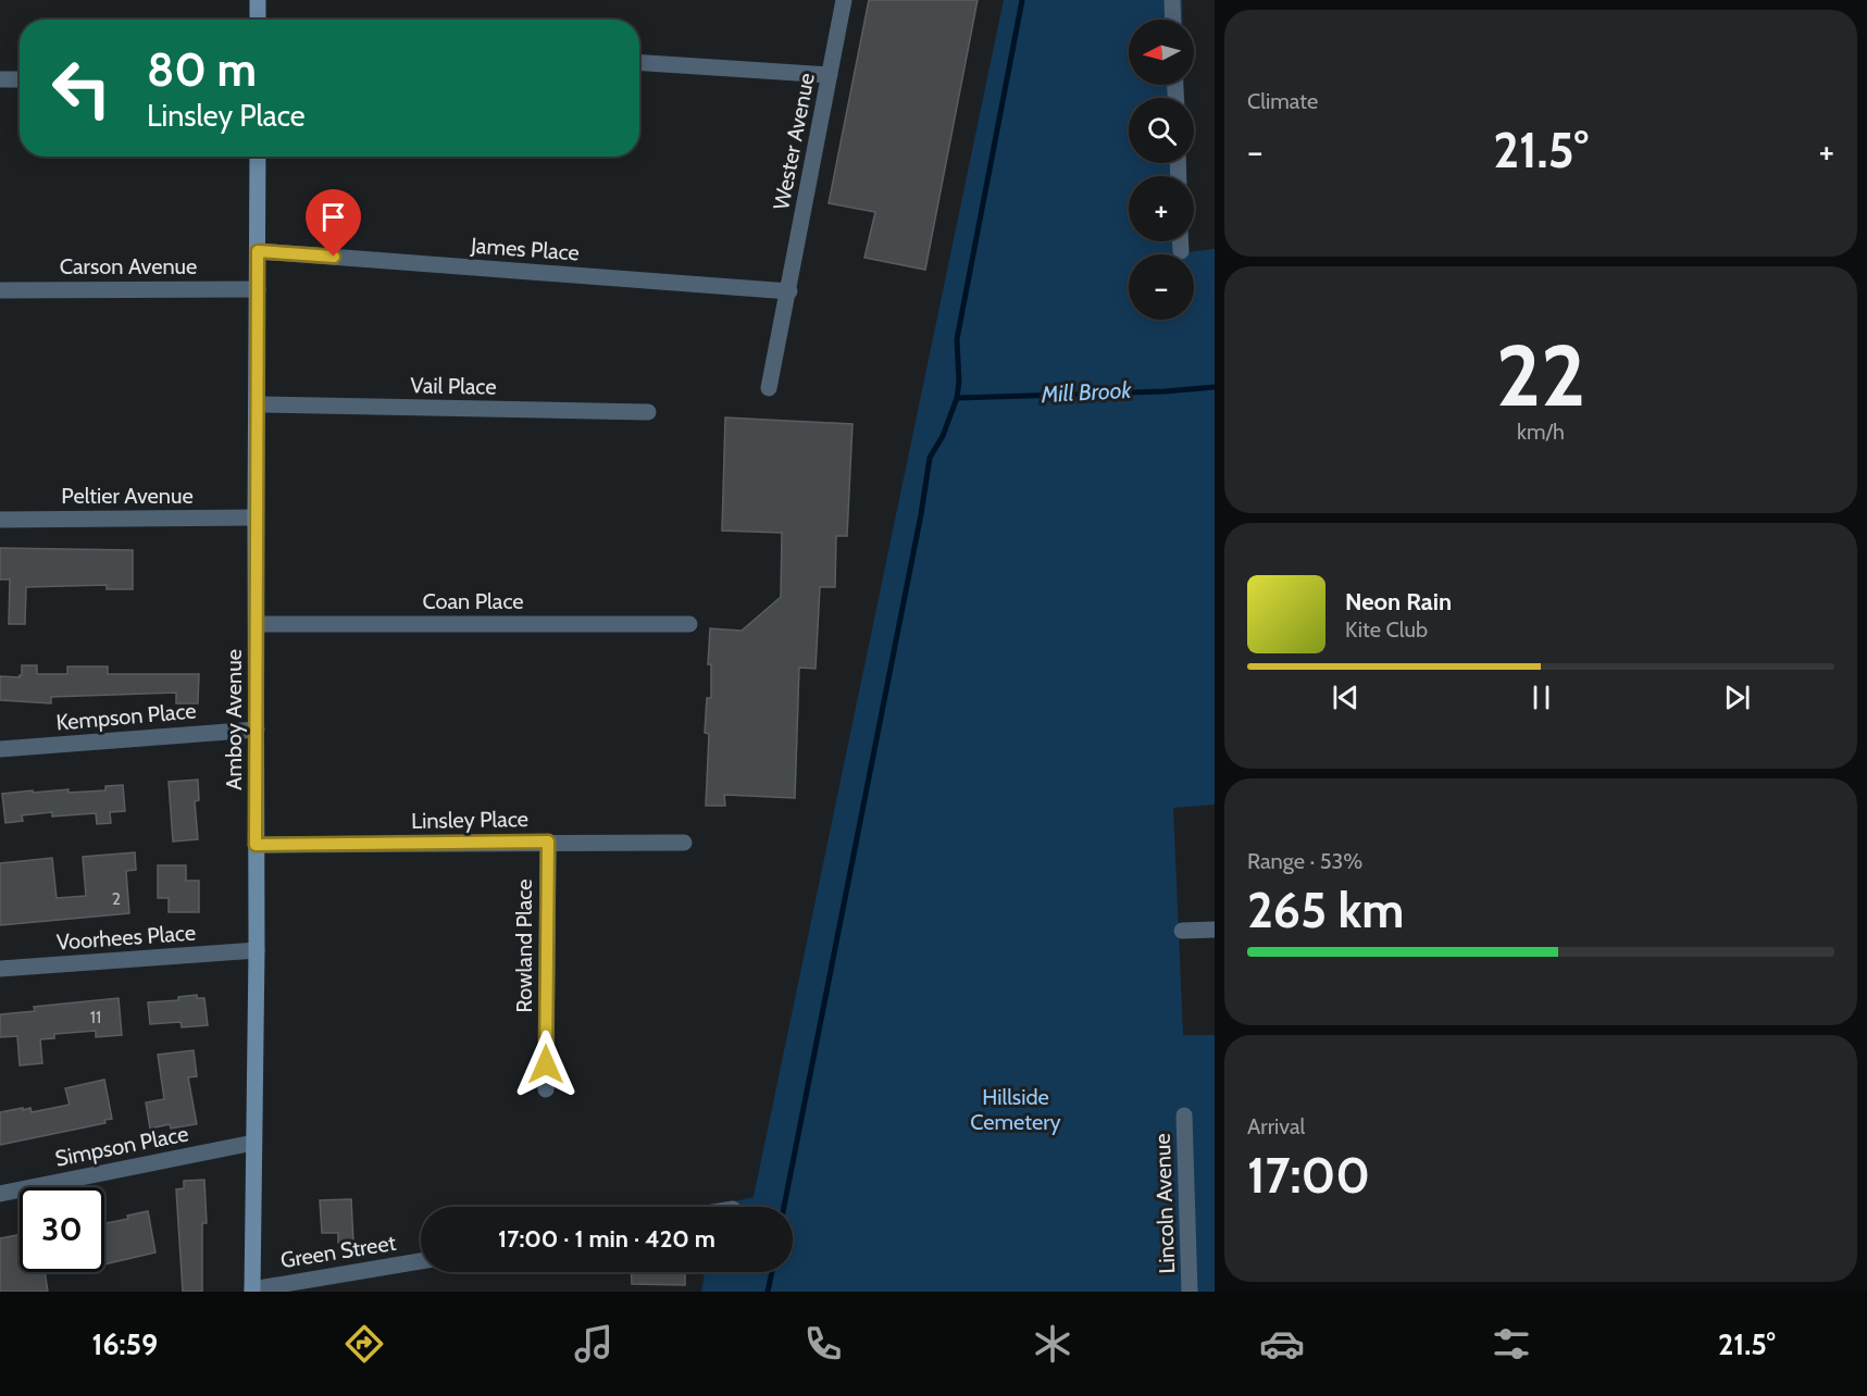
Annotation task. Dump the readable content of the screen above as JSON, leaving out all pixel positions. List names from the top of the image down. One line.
{"streets":{"street":["Wester Avenue","James Place","Carson Avenue","Vail Place","Peltier Avenue","Coan Place","Kempson Place","Amboy Avenue","Linsley Place","Voorhees Place","Rowland Place","Simpson Place","Lincoln Avenue","Green Street"]},"crossings":[["Wester Avenue","James Place"],["James Place","Amboy Avenue"],["Carson Avenue","Amboy Avenue"],["Vail Place","Amboy Avenue"],["Peltier Avenue","Amboy Avenue"],["Coan Place","Amboy Avenue"],["Kempson Place","Amboy Avenue"],["Amboy Avenue","Linsley Place"],["Amboy Avenue","Voorhees Place"],["Amboy Avenue","Simpson Place"],["Amboy Avenue","Green Street"],["Linsley Place","Rowland Place"]],"water":["Mill Brook"],"parks":["Hillside Cemetery"],"house_numbers":["2","11"],"north":"left","page":{"tile":["Climate",["22","km/h"],["Range · 53%","265 km"],["Arrival","17:00"]],"map_buttons":["+","−"],"turn":["80 m","Linsley Place"],"heat":["−","21.5°","+"],"song":["Neon Rain","Kite Club"],"limit":"30","trip":"17:00 · 1 min · 420 m","tabs":["16:59","21.5°"]}}
